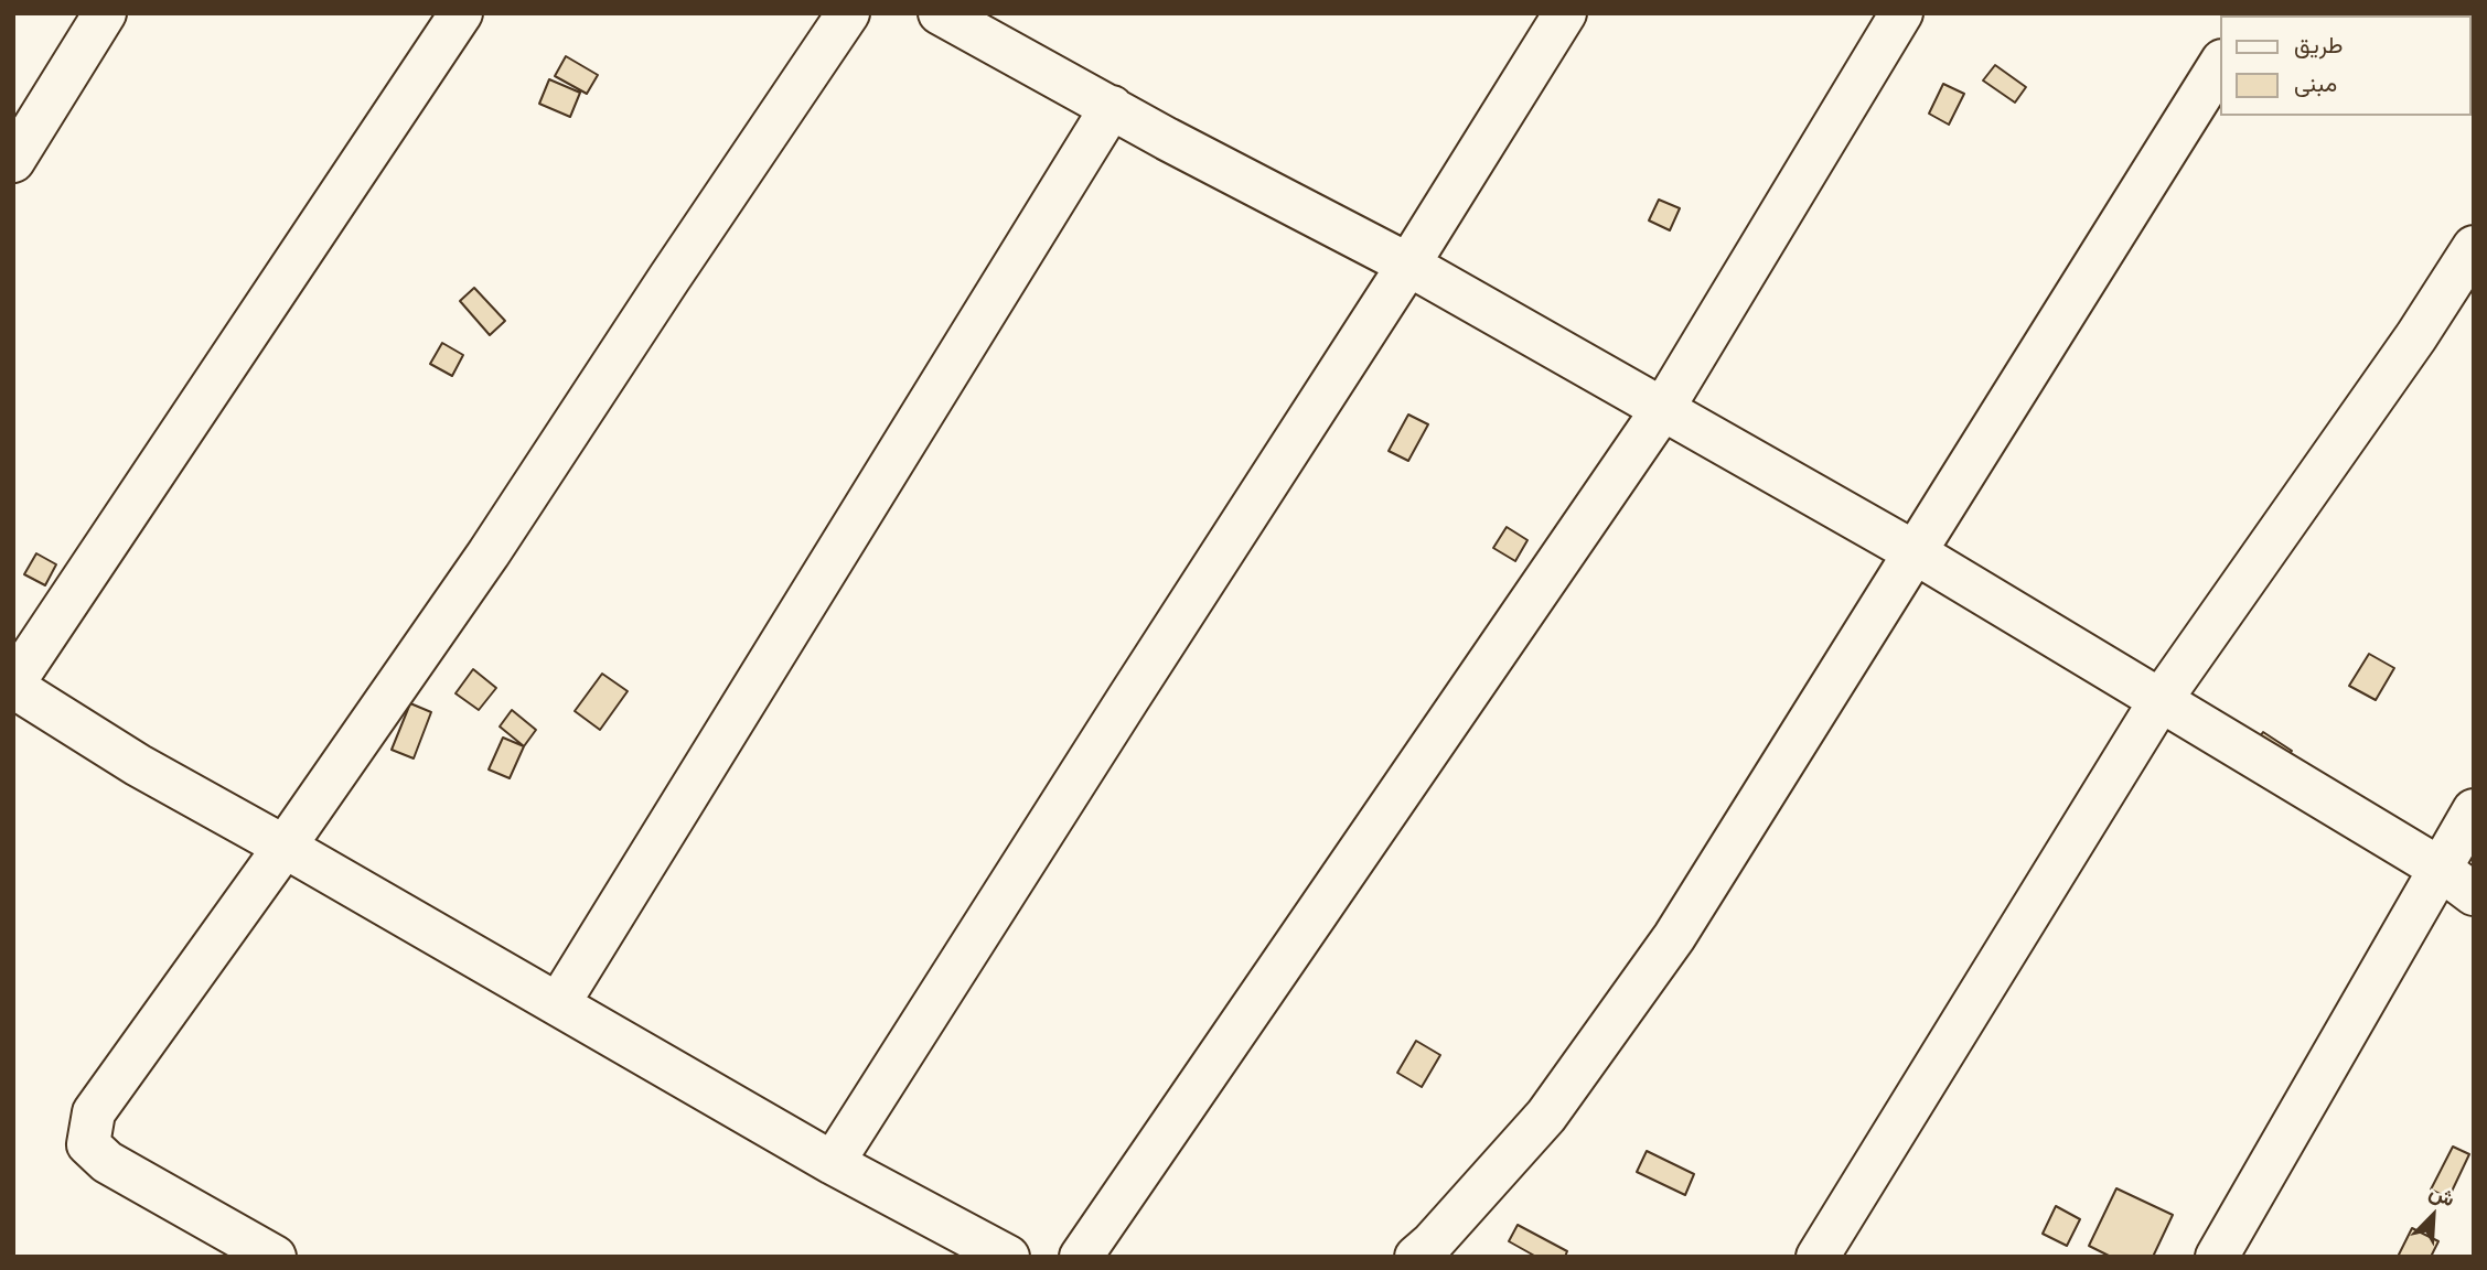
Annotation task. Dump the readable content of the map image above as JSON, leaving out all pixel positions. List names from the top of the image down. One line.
{"legend":["طريق","مبنى"],"north":"top right"}
